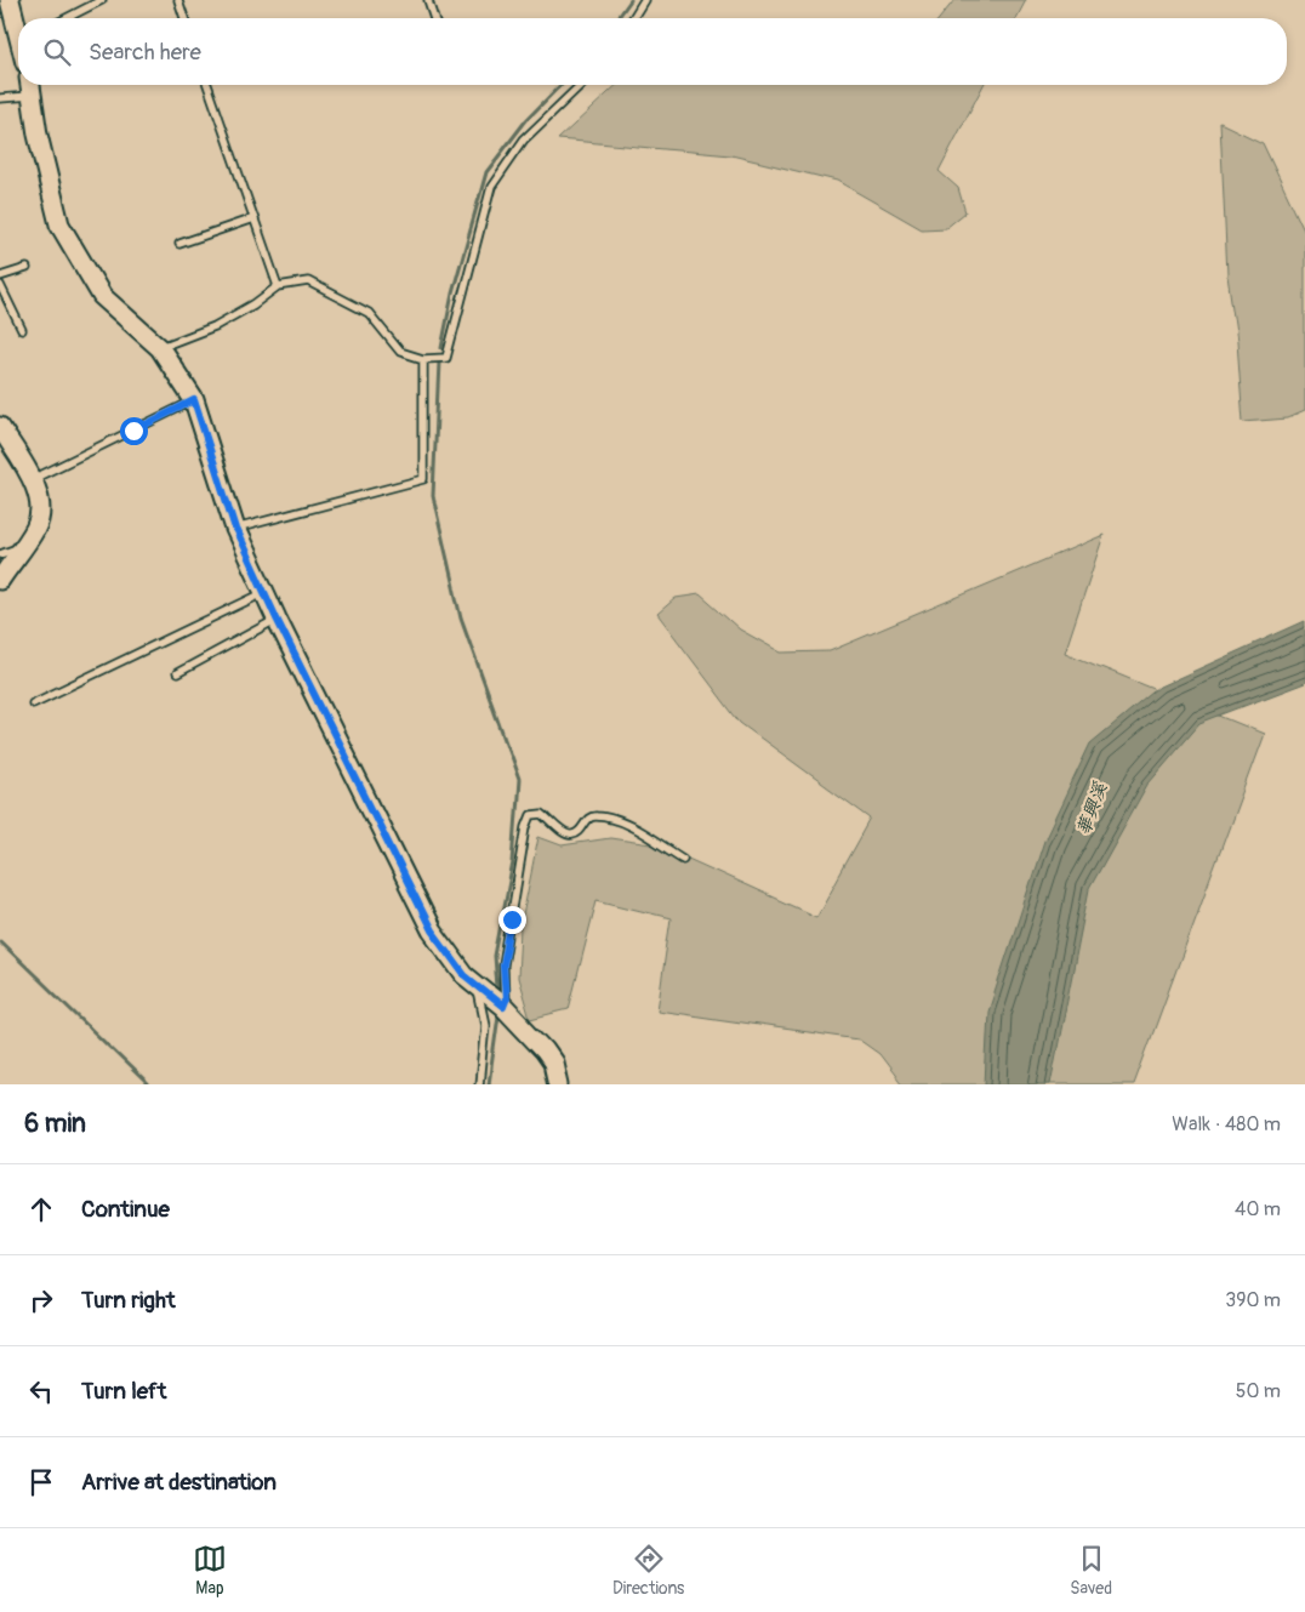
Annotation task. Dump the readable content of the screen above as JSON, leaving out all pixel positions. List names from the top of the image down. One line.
{"water":["華興溪"],"page":{"search":"Search here","heading":["6 min","Walk · 480 m"],"list":[["Continue","40 m"],["Turn right","390 m"],["Turn left","50 m"],"Arrive at destination"],"nav":["Map","Directions","Saved"]}}
